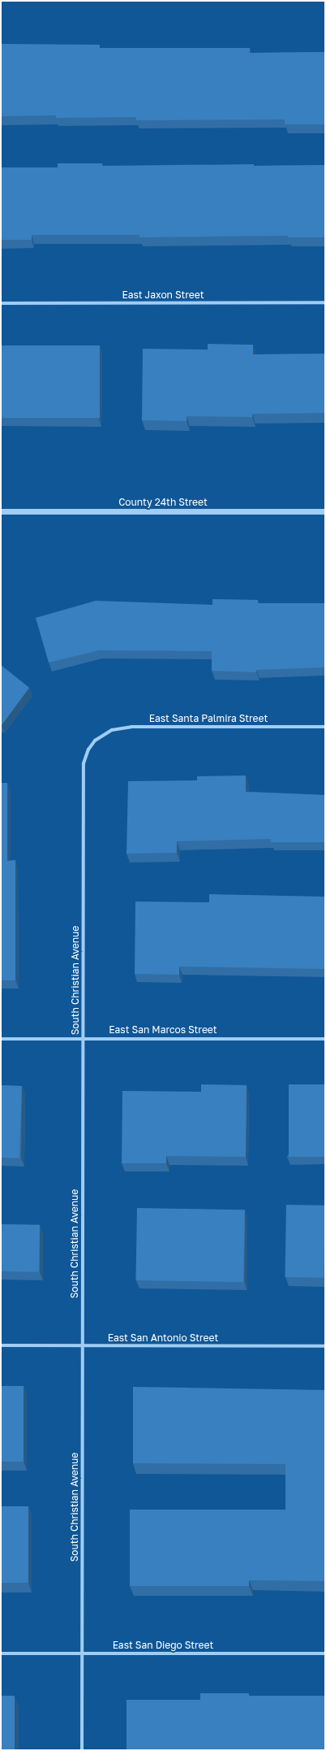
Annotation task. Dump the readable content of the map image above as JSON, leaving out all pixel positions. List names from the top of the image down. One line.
{"streets":{"street":["East Jaxon Street","County 24th Street","East Santa Palmira Street","South Christian Avenue","East San Marcos Street","East San Antonio Street","East San Diego Street"]},"crossings":[["East Santa Palmira Street","South Christian Avenue"],["South Christian Avenue","East San Marcos Street"],["South Christian Avenue","East San Antonio Street"],["South Christian Avenue","East San Diego Street"]]}
